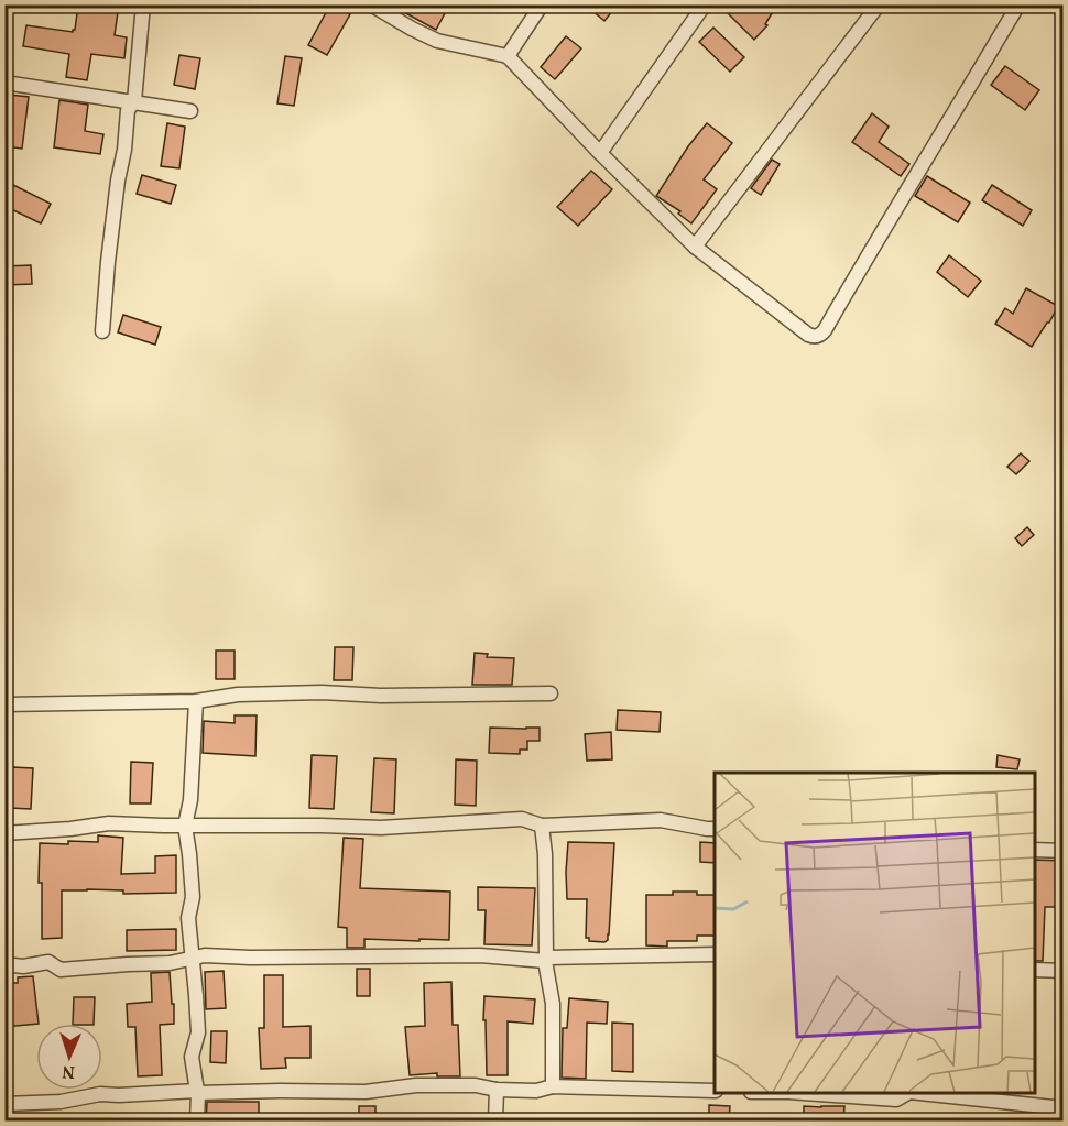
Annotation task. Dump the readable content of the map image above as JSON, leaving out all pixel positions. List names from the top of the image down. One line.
{"north":"bottom"}
